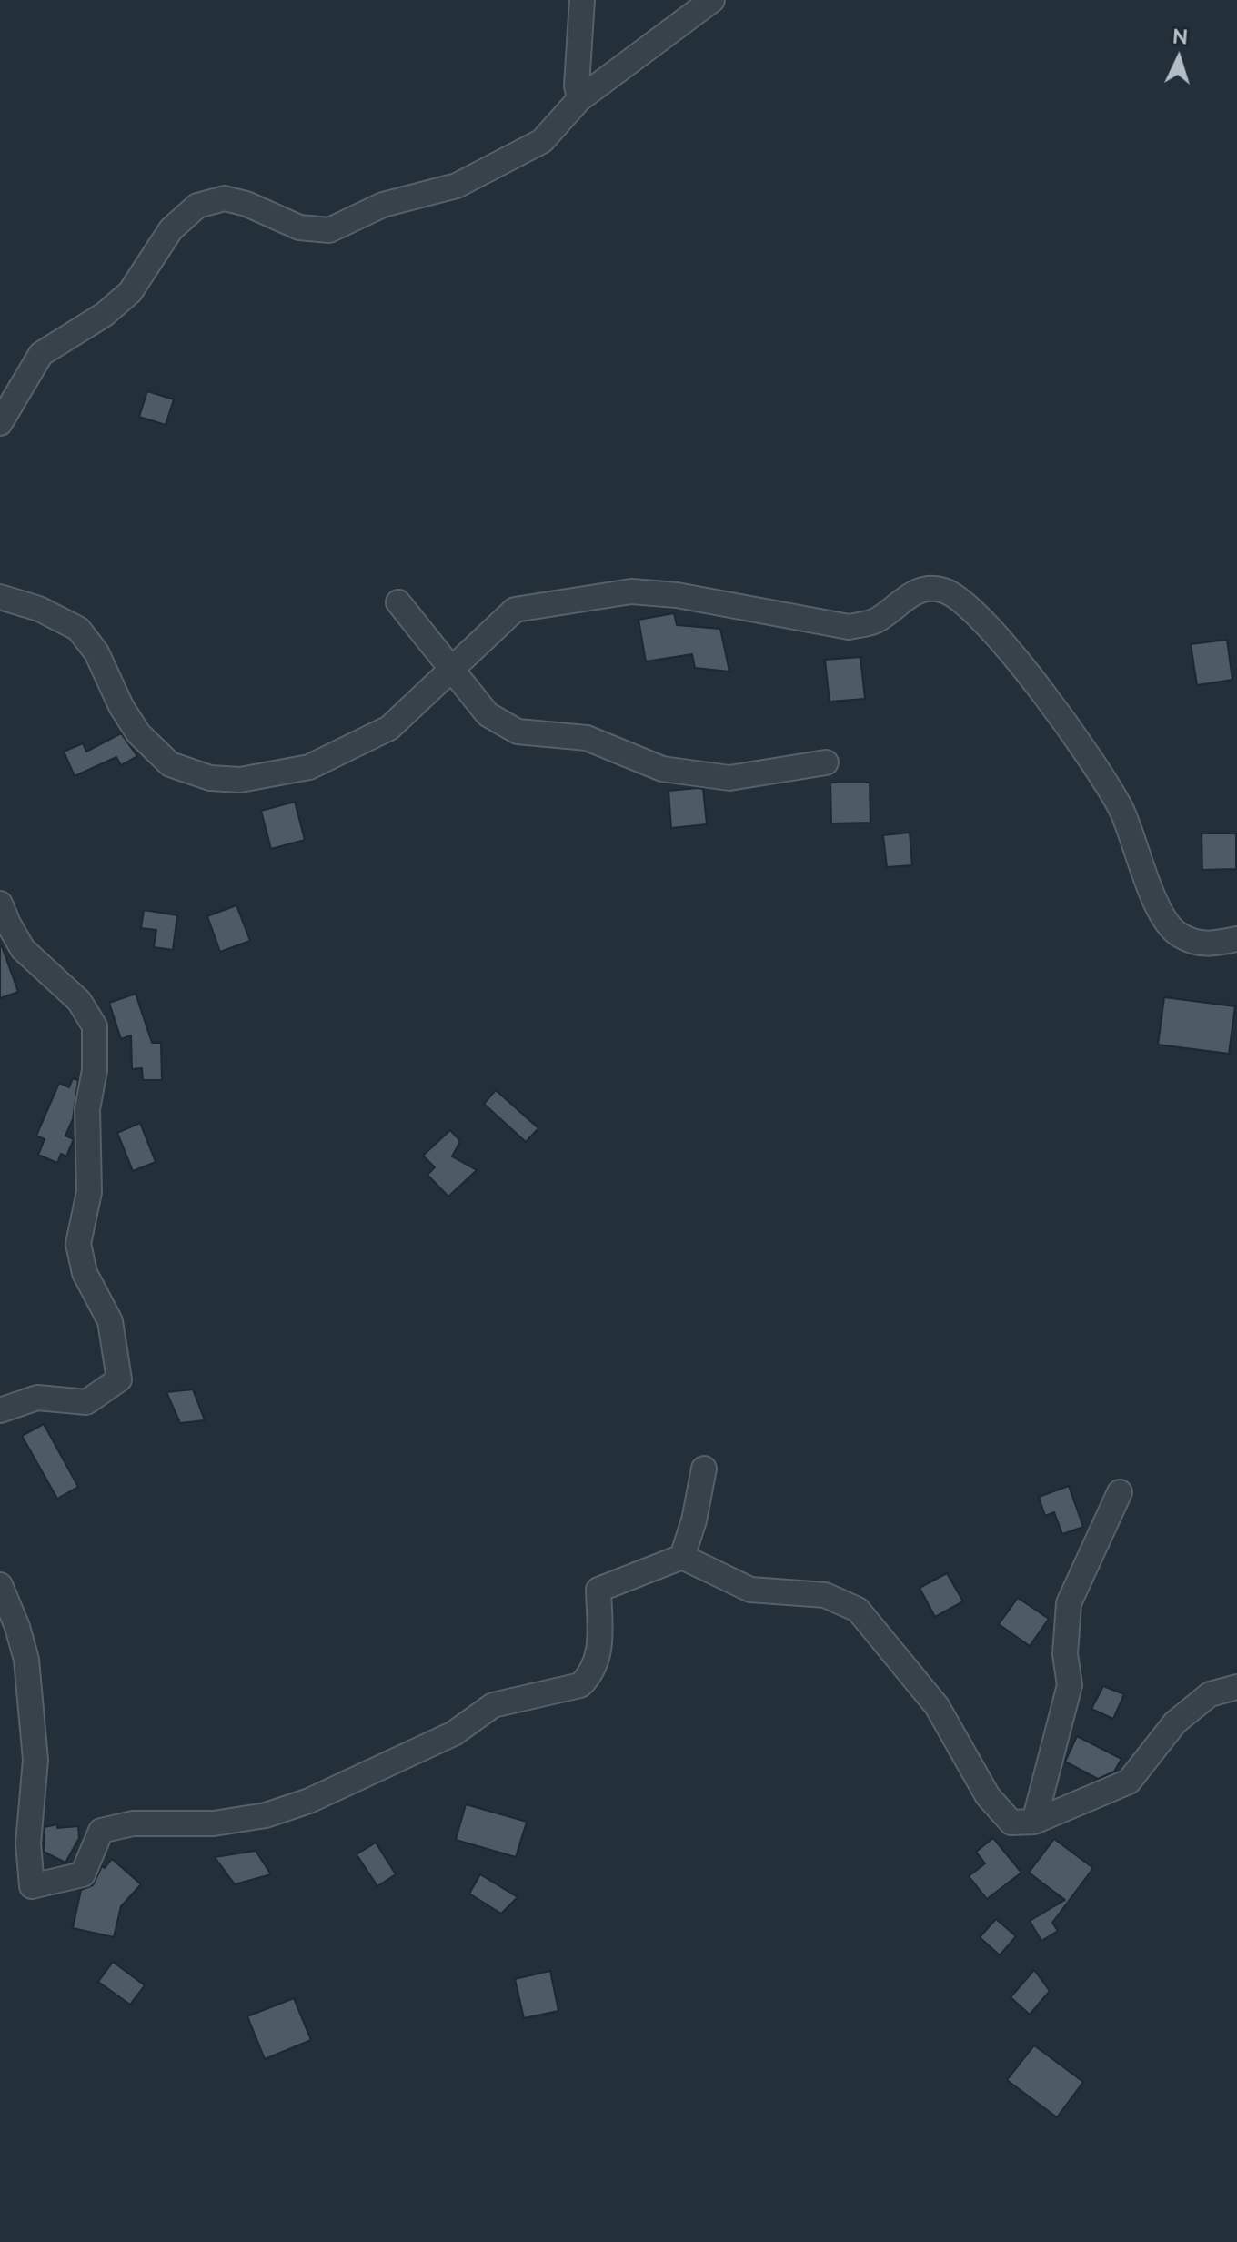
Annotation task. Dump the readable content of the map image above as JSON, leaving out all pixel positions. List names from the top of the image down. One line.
{"north":"top"}
